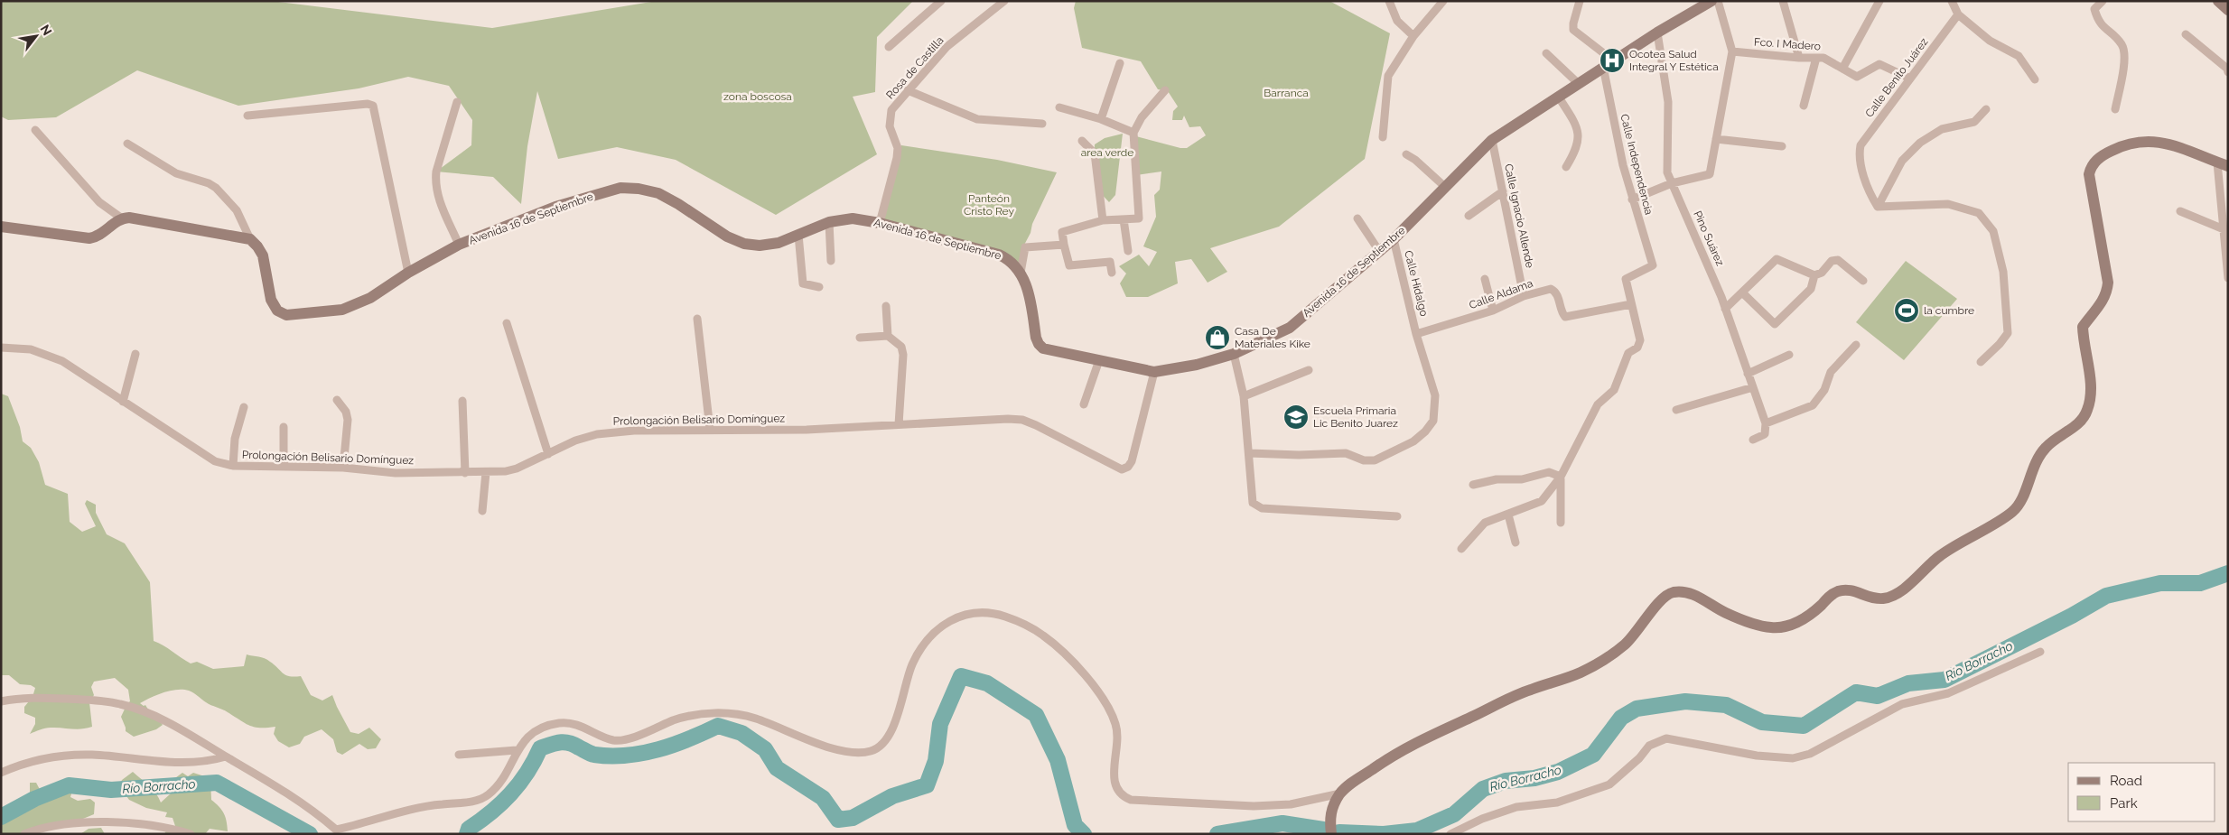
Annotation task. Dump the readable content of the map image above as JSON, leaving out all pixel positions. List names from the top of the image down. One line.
{"streets":{"street":["Fco. I Madero","Rosa de Castilla","Calle Benito Juárez","Calle Independencia","Calle Ignacio Allende","Avenida 16 de Septiembre","Pino Suárez","Calle Hidalgo","Calle Aldama","Prolongación Belisario Domínguez"]},"crossings":[["Fco. I Madero","Calle Benito Juárez"],["Rosa de Castilla","Avenida 16 de Septiembre"],["Calle Independencia","Avenida 16 de Septiembre"],["Calle Independencia","Calle Aldama"],["Calle Ignacio Allende","Avenida 16 de Septiembre"],["Calle Ignacio Allende","Calle Aldama"],["Avenida 16 de Septiembre","Pino Suárez"],["Avenida 16 de Septiembre","Calle Hidalgo"],["Avenida 16 de Septiembre","Prolongación Belisario Domínguez"],["Calle Hidalgo","Calle Aldama"]],"water":["Río Borracho"],"parks":["Barranca","zona boscosa","area verde","Panteón Cristo Rey"],"places":{"hospital":["Ocotea Salud Integral Y Estética"],"sports":["la cumbre"],"shop":["Casa De Materiales Kike"],"school or university":["Escuela Primaria Lic Benito Juarez"]},"legend":["Road","Park"],"north":"top right"}
